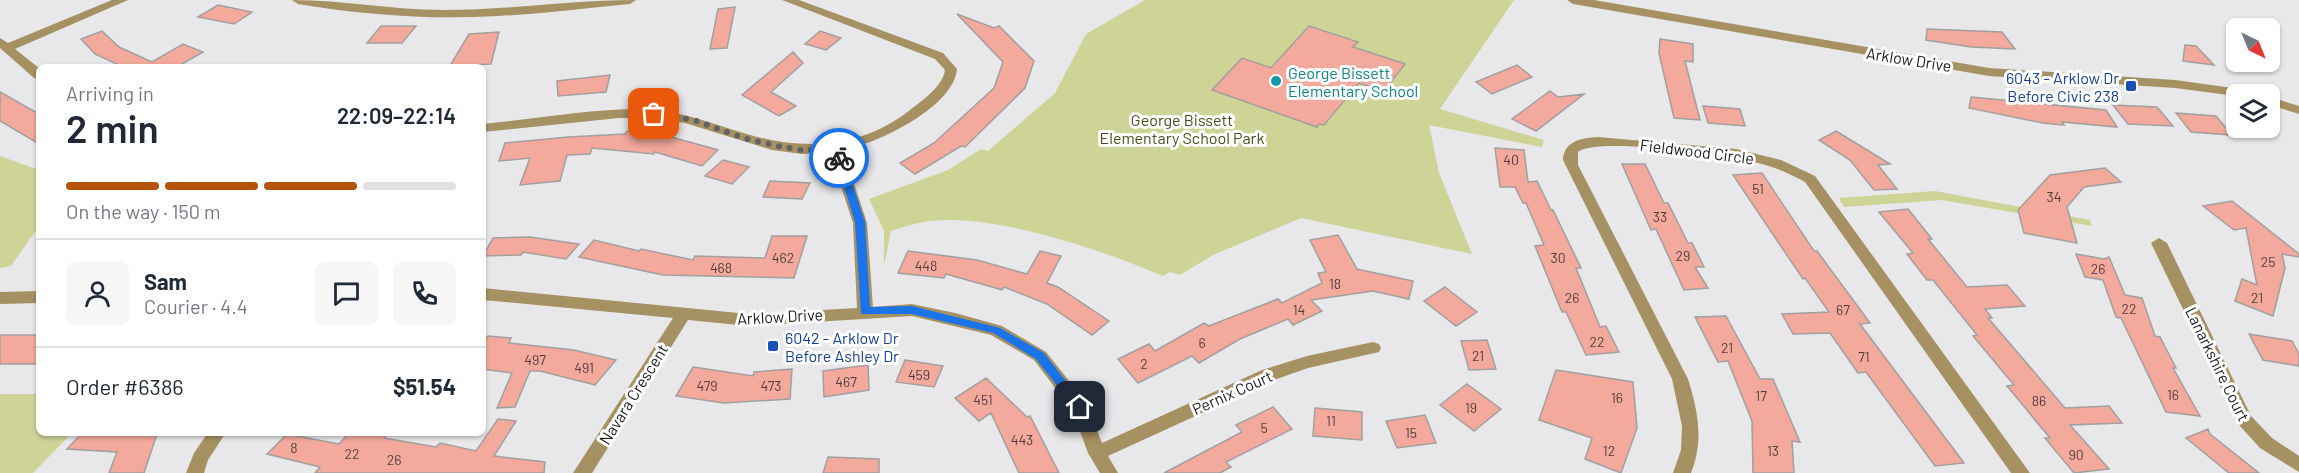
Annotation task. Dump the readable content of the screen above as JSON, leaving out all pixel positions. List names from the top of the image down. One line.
{"streets":{"street":["Arklow Drive","Fieldwood Circle","Lanarkshire Court","Pernix Court","Navara Crescent"]},"crossings":[["Arklow Drive","Pernix Court"],["Arklow Drive","Navara Crescent"]],"parks":["George Bissett Elementary School Park"],"places":{"other":["George Bissett Elementary School"],"transit":["6043 - Arklow Dr Before Civic 238","6042 - Arklow Dr Before Ashley Dr"]},"house_numbers":["40","51","34","33","29","462","30","25","448","468","26","18","26","21","22","14","67","22","6","21","21","71","497","2","491","459","467","479","473","16","17","16","451","86","19","11","5","15","443","8","12","13","22","90","26"],"north":"bottom right","page":{"heading":["2 min","Arriving in","22:09–22:14"],"panel":["Sam","Courier · 4.4","Order #6386","$51.54"],"bar":"On the way · 150 m"}}
